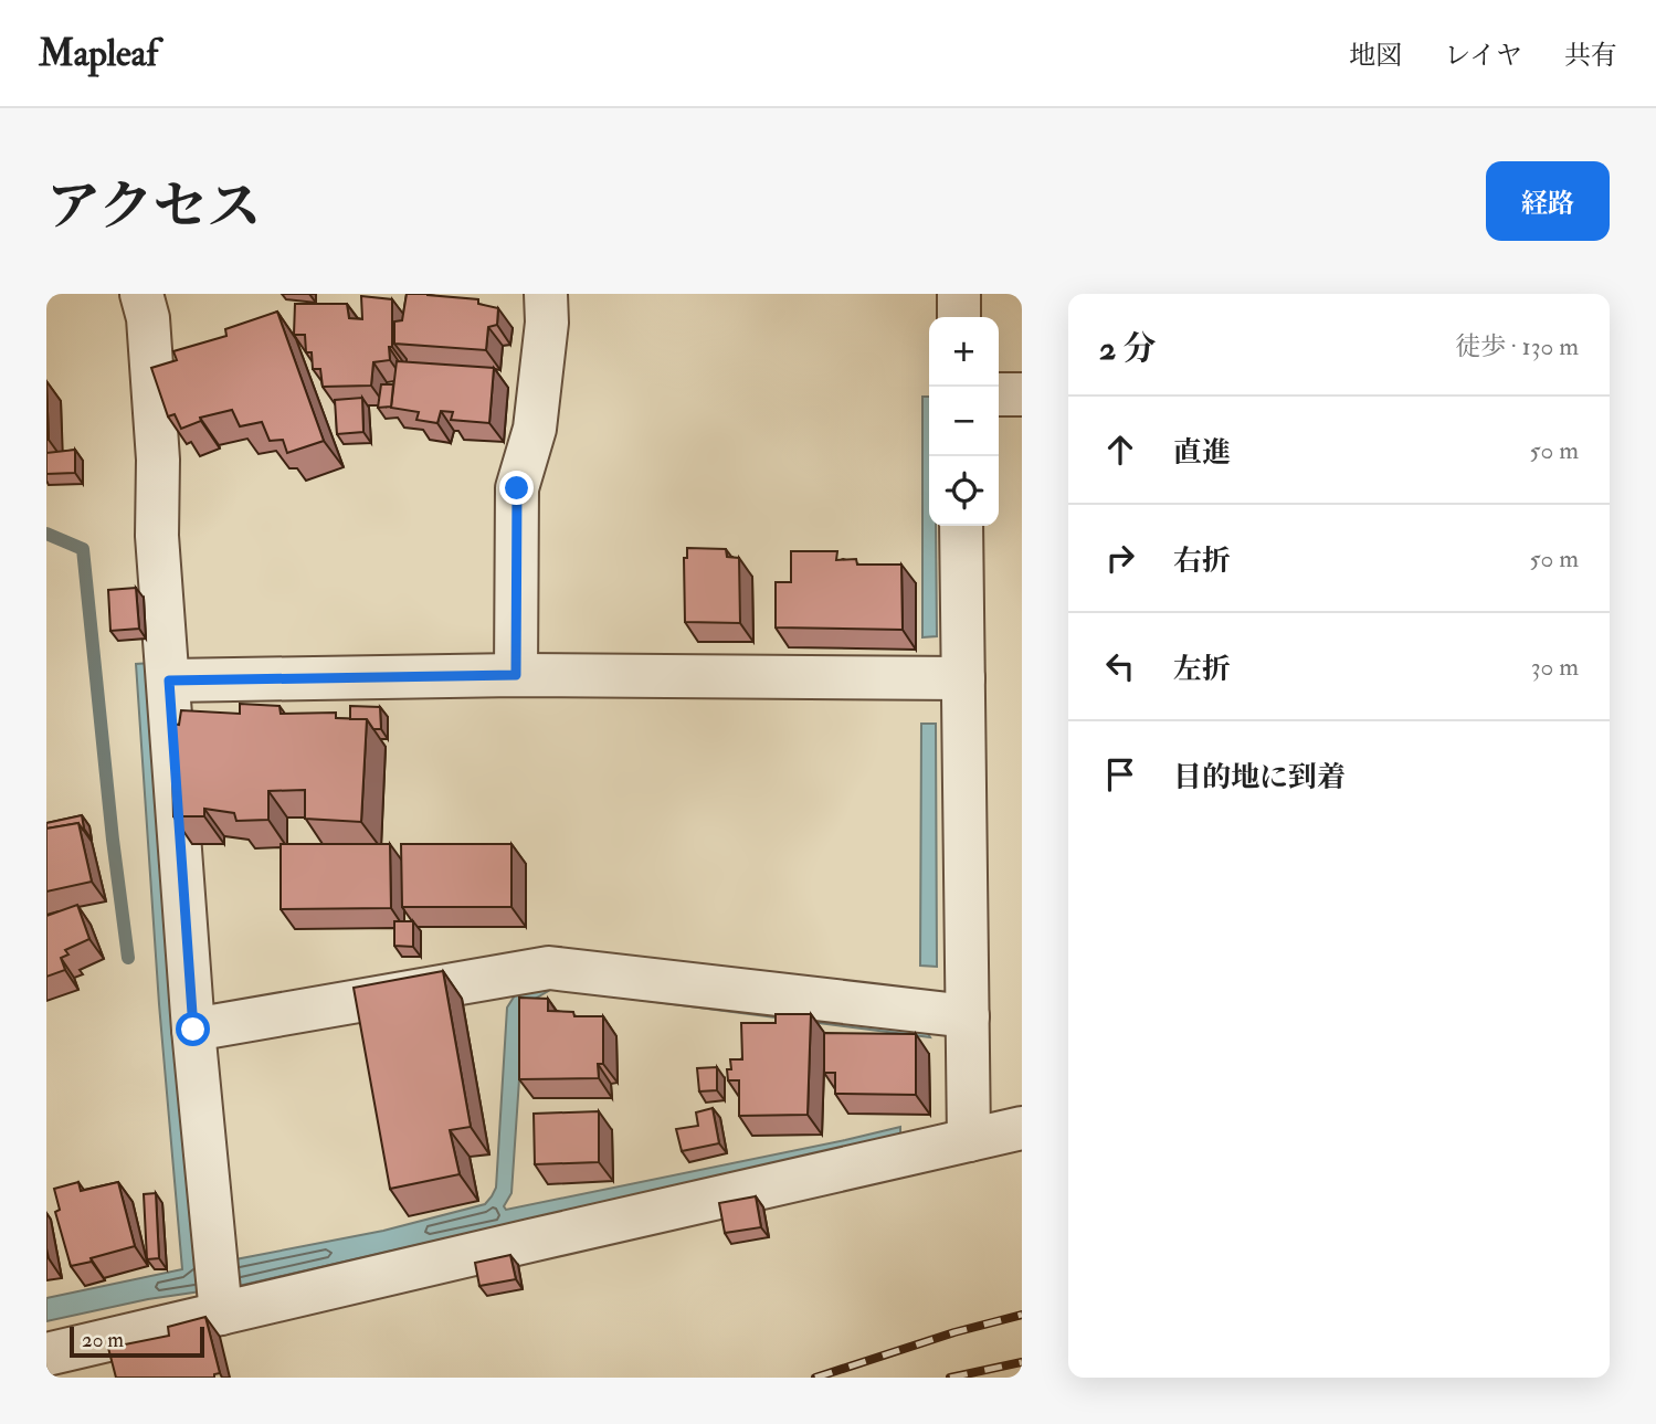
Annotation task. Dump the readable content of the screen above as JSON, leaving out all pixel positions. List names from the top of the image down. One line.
{"scale_bar":"20 m","page":{"header":"Mapleaf","nav":["地図","レイヤ","共有"],"buttons":"経路","title":"アクセス","heading":["2 分","徒歩 · 130 m"],"map_buttons":["+","−"],"list":[["直進","50 m"],["右折","50 m"],["左折","30 m"],"目的地に到着"],"scale":"20 m"}}
